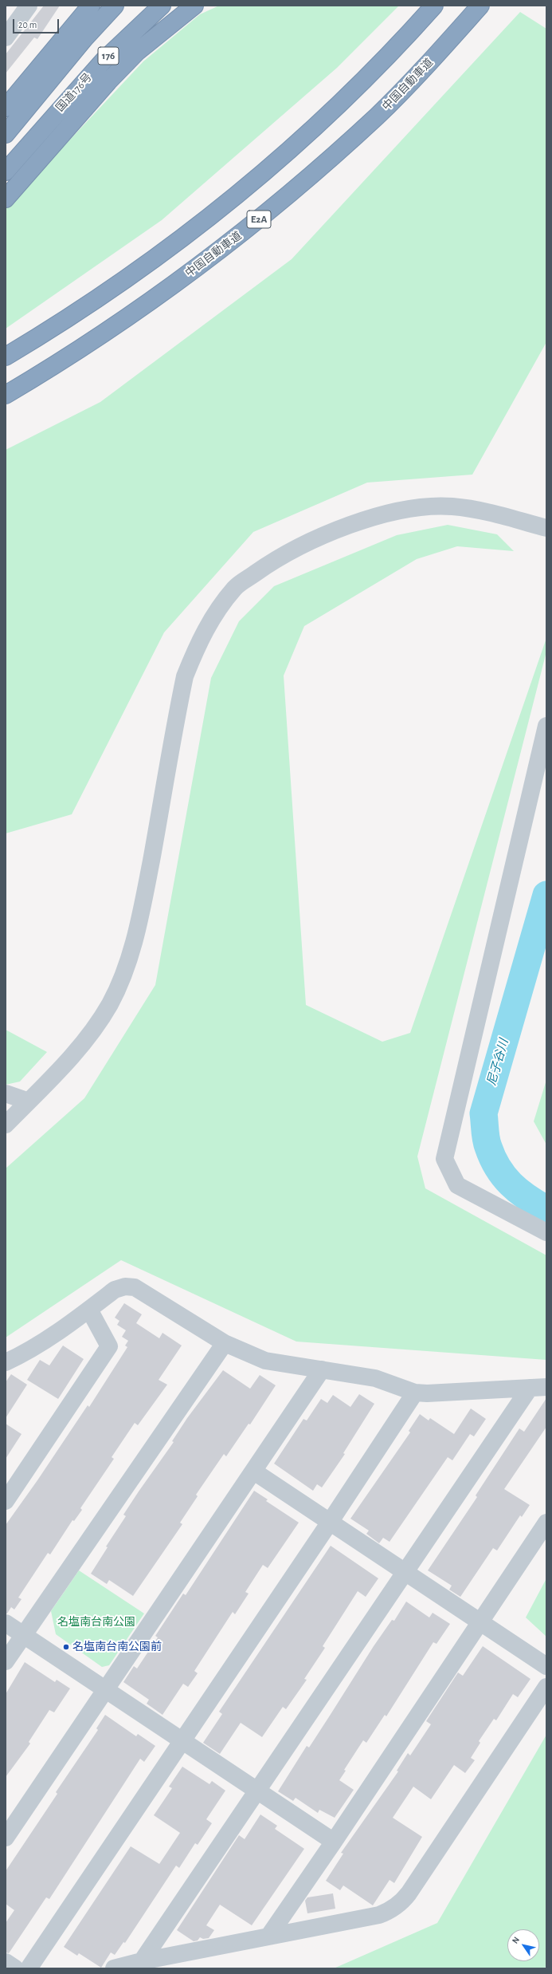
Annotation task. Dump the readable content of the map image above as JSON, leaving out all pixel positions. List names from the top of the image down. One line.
{"streets":{"highway":["176","中国自動車道","国道176号","E2A"]},"water":["尼子谷川"],"parks":["名塩南台南公園"],"places":["名塩南台南公園前"],"scale_bar":"20 m","north":"top left"}
